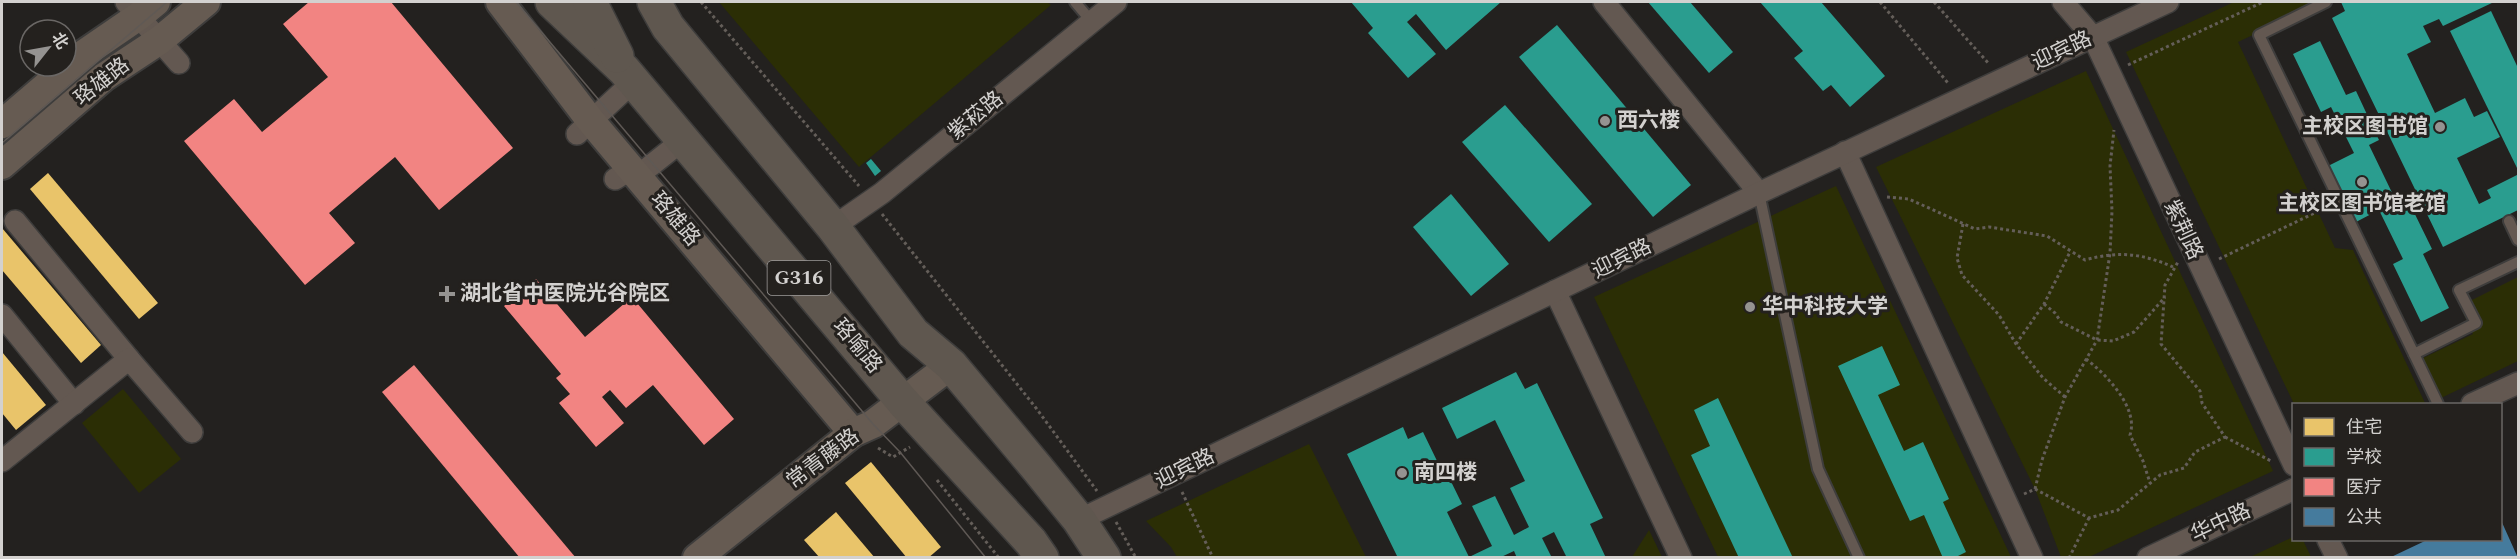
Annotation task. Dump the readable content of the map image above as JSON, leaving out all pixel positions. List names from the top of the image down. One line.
{"streets":{"highway":["G316","珞喻路"],"main road":["珞雄路","常青藤路"],"street":["迎宾路","紫菘路","紫荆路","华中路"]},"crossings":[["迎宾路","紫荆路"],["迎宾路","G316"],["珞雄路","常青藤路"],["紫菘路","G316"],["G316","常青藤路"],["珞喻路","常青藤路"]],"places":{"other":["西六楼","主校区图书馆","主校区图书馆老馆","华中科技大学","南四楼"],"health":["湖北省中医院光谷院区"]},"legend":["住宅","学校","医疗","公共"],"north":"top right"}
